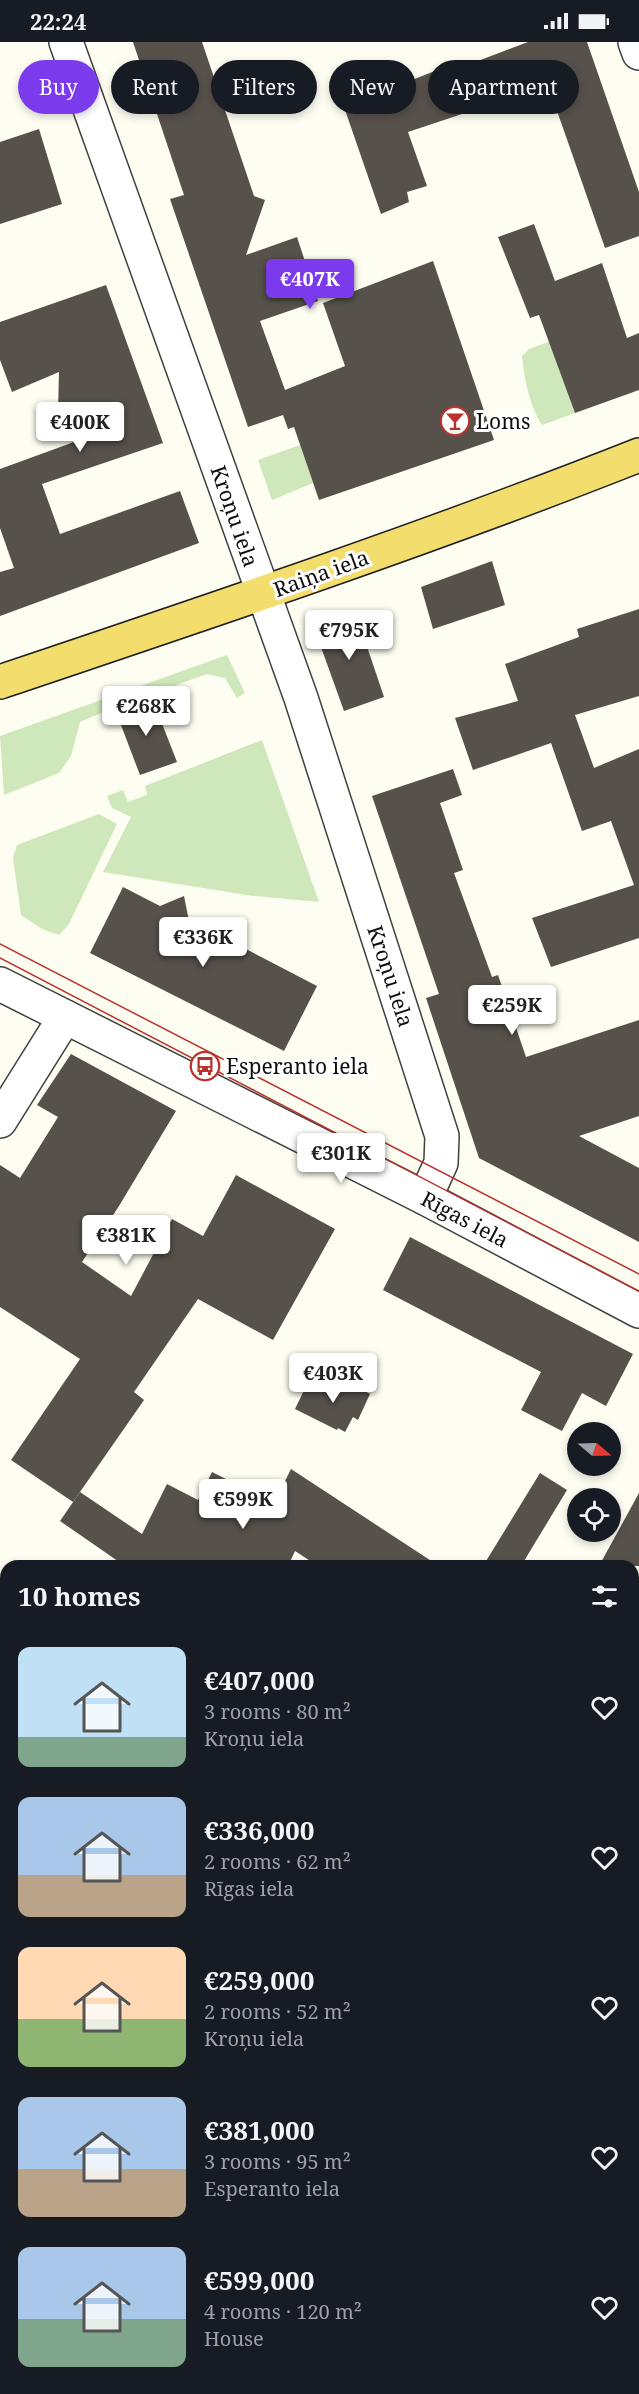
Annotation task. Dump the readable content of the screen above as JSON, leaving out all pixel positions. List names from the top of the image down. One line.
{"streets":{"main road":["Raiņa iela"],"street":["Kroņu iela","Rīgas iela"]},"crossings":[["Kroņu iela","Raiņa iela"],["Kroņu iela","Rīgas iela"]],"places":{"bar":["Loms"],"bus stop":["Esperanto iela"]},"north":"right","page":{"status":"22:24","chip":["Buy","Rent","Filters","New","Apartment"],"price":["€407K","€400K","€795K","€268K","€336K","€259K","€301K","€381K","€403K","€599K"],"heading":"10 homes","list":[{"name":"€407,000","note":"3 rooms · 80 m² · Kroņu iela"},{"name":"€336,000","note":"2 rooms · 62 m² · Rīgas iela"},{"name":"€259,000","note":"2 rooms · 52 m² · Kroņu iela"},{"name":"€381,000","note":"3 rooms · 95 m² · Esperanto iela"},{"name":"€599,000","note":"4 rooms · 120 m² · House"}]}}
